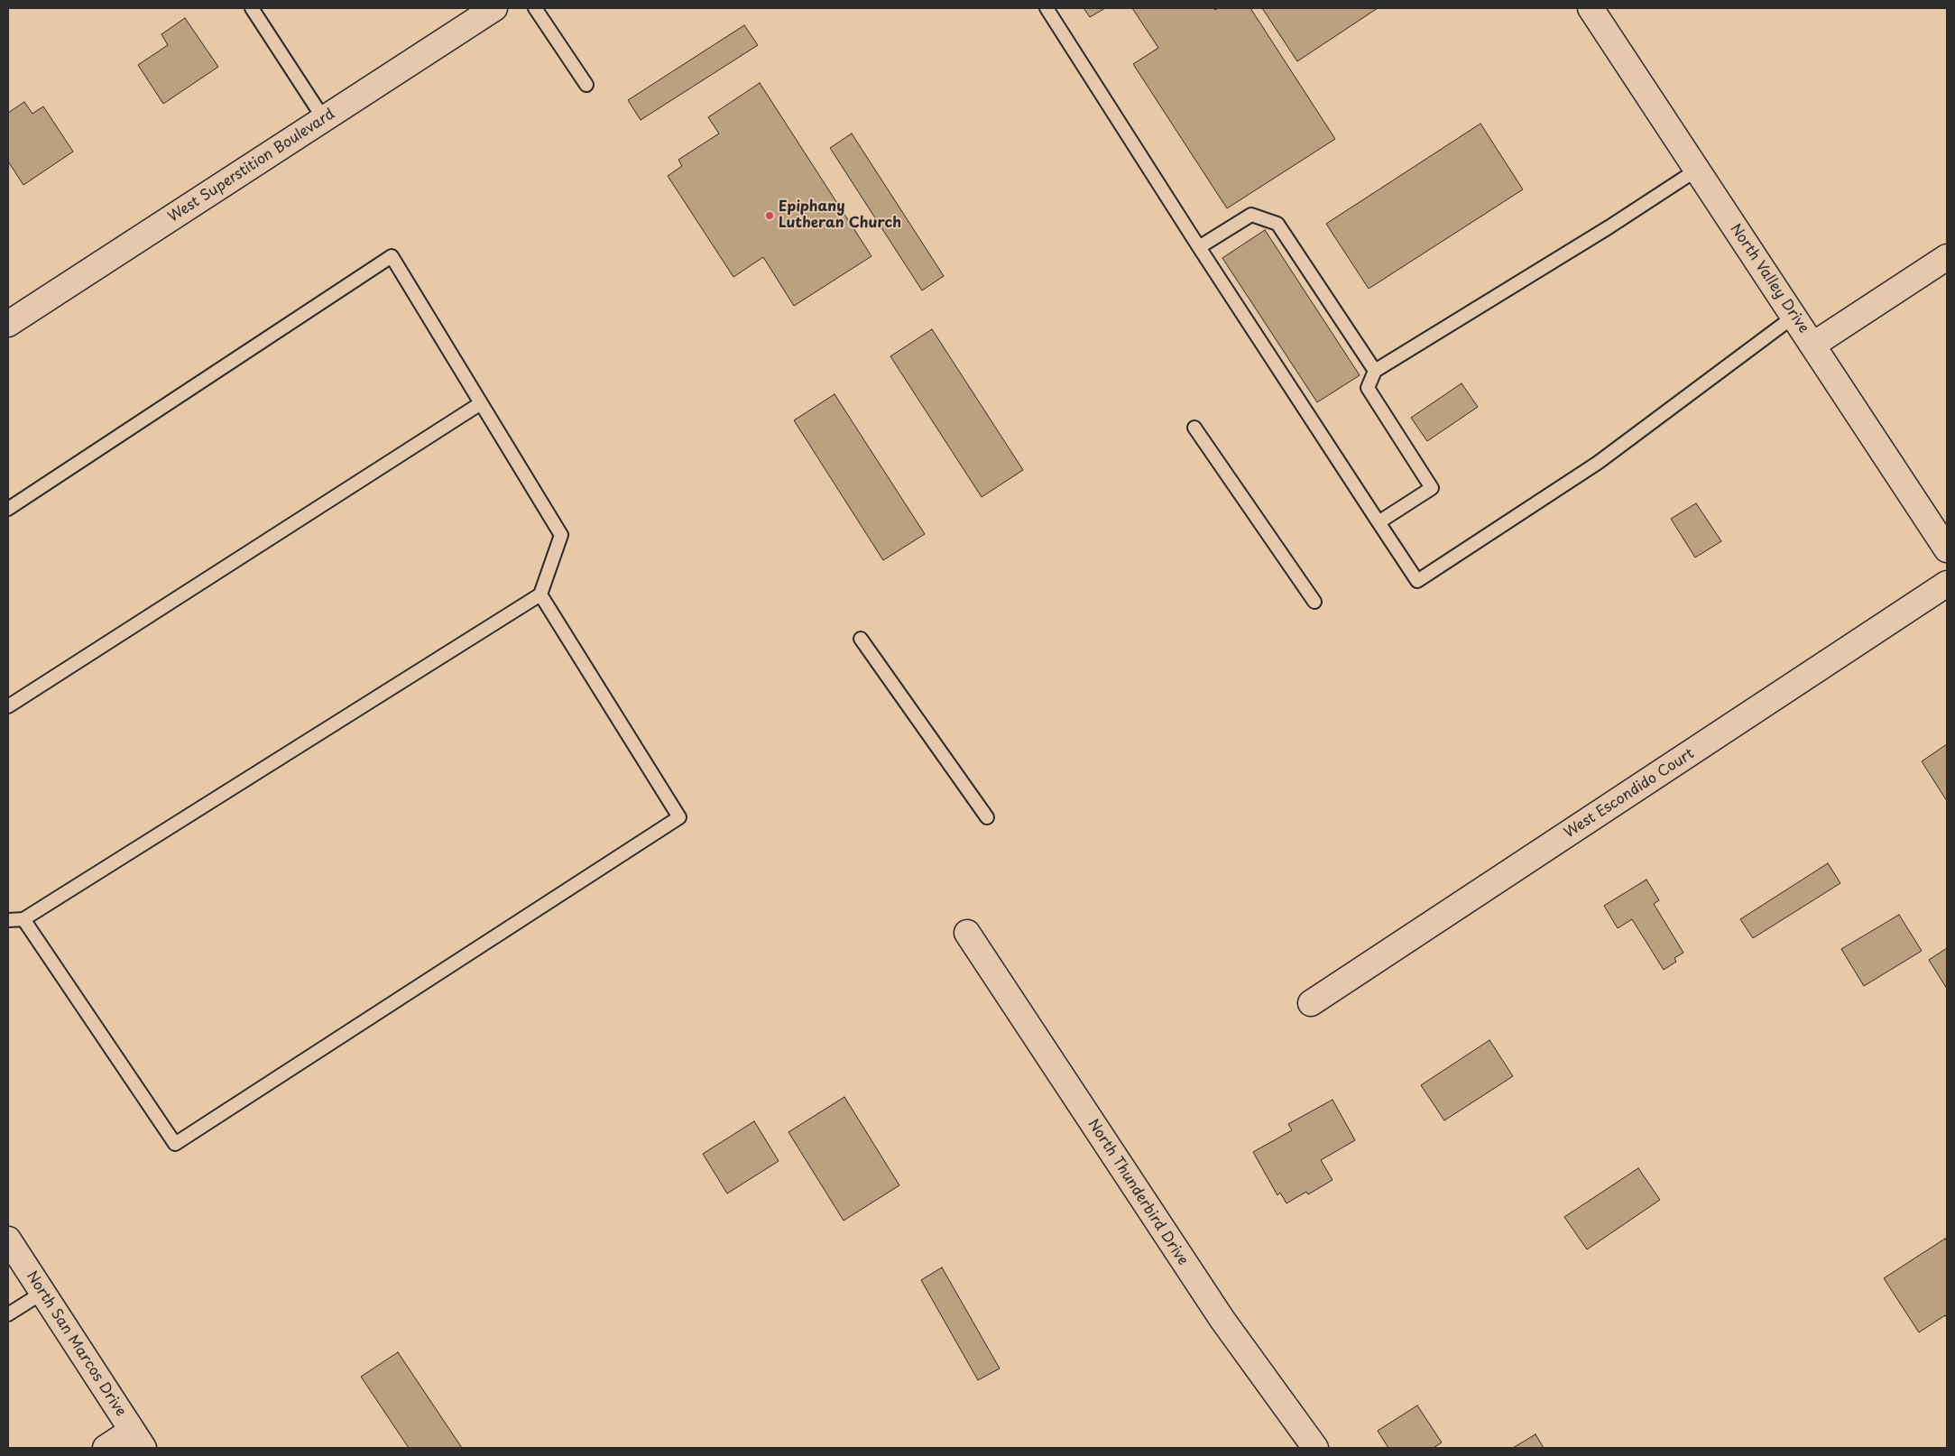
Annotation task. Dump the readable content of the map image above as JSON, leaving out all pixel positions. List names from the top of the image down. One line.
{"streets":{"street":["West Superstition Boulevard","North Valley Drive","West Escondido Court","North Thunderbird Drive","North San Marcos Drive"]},"places":["Epiphany Lutheran Church"]}
